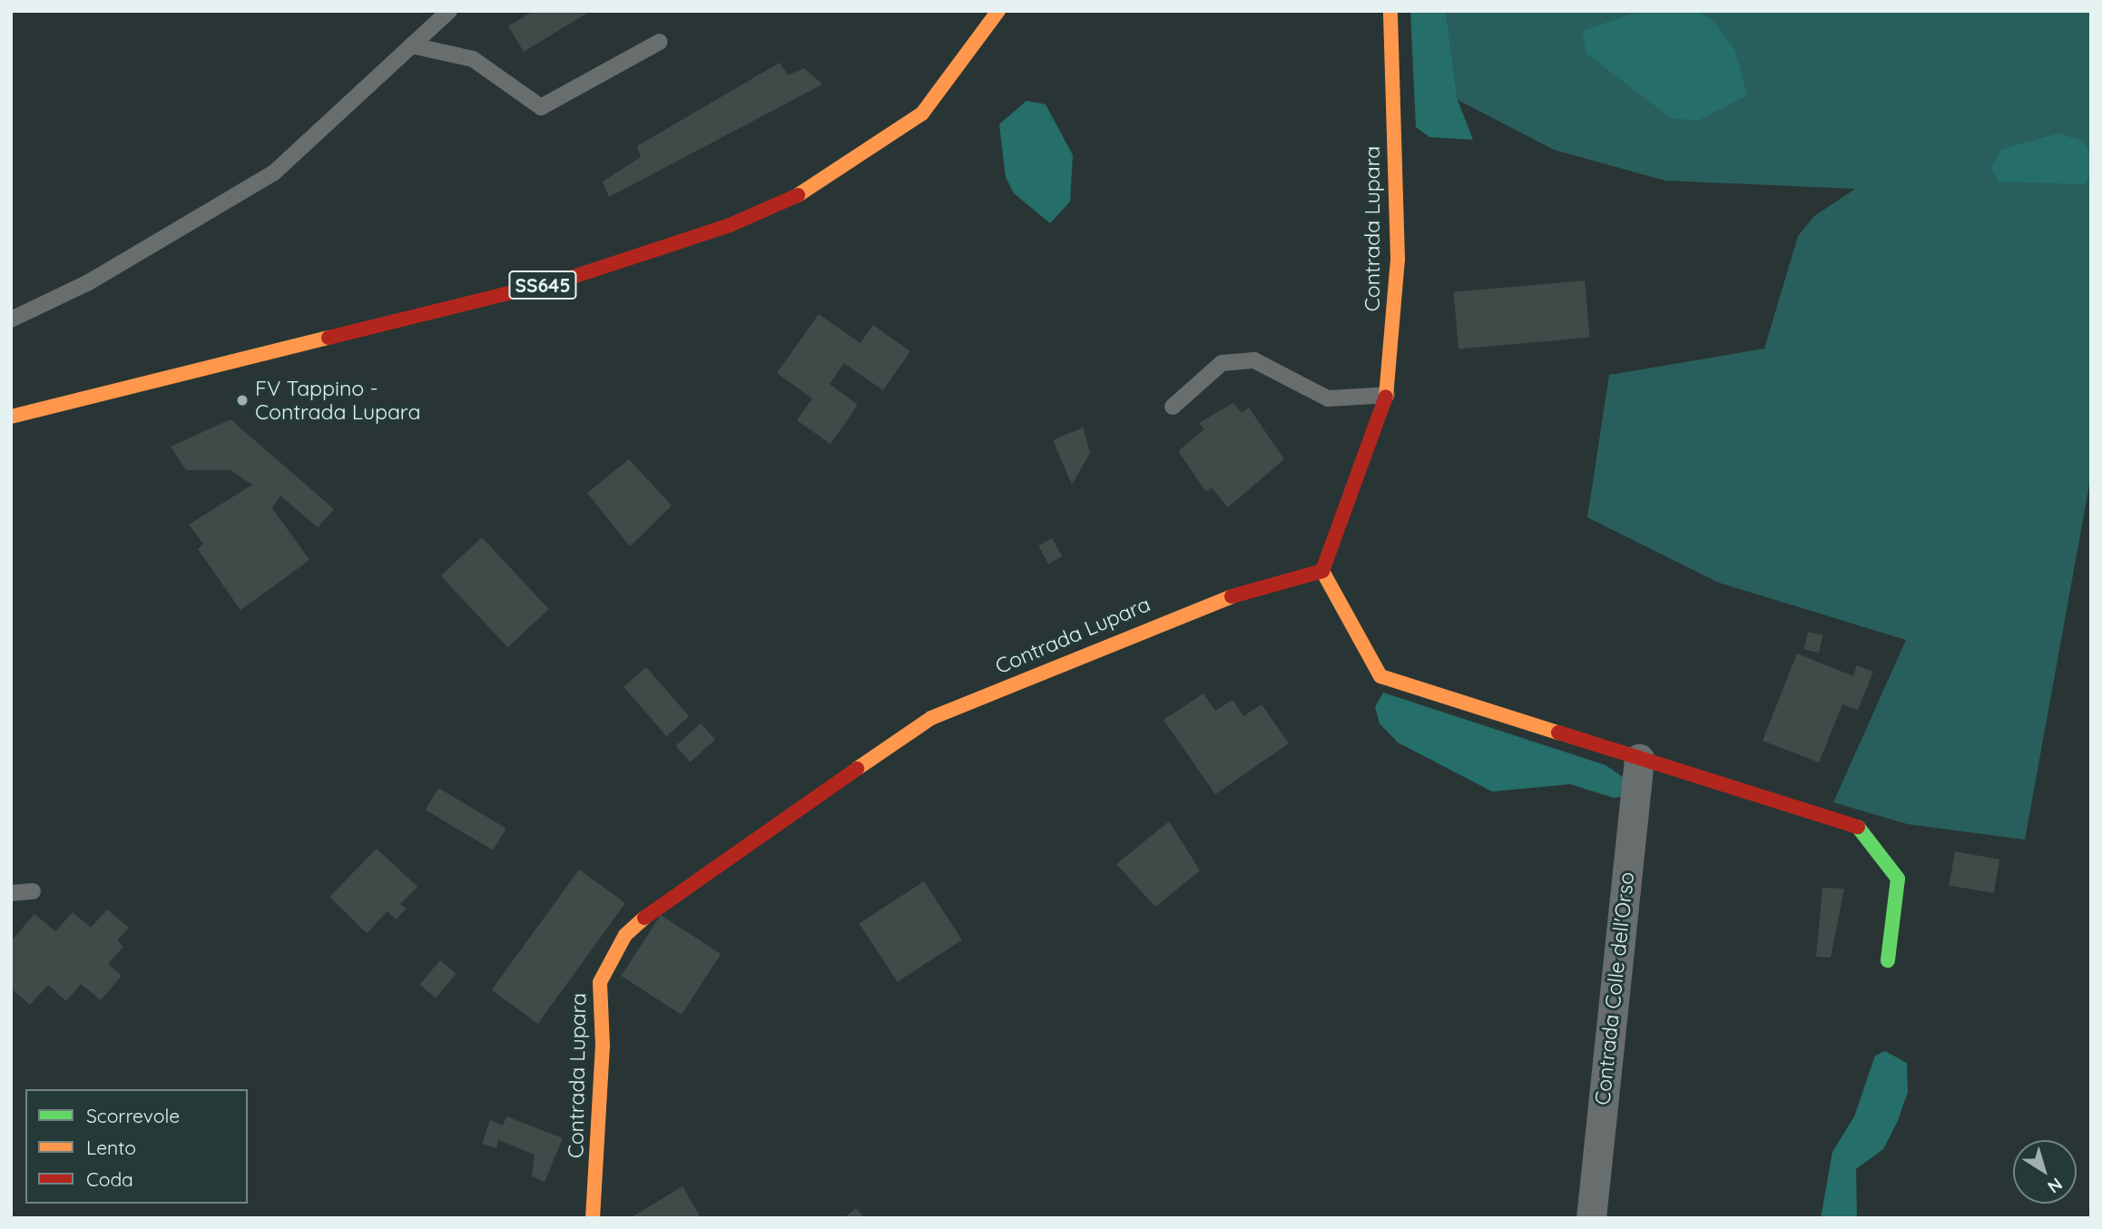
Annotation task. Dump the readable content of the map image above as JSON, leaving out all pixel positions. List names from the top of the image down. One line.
{"streets":{"street":["Contrada Lupara","SS645","Contrada Colle dell'Orso"]},"places":["FV Tappino - Contrada Lupara"],"legend":["Scorrevole","Lento","Coda"],"north":"bottom right"}
